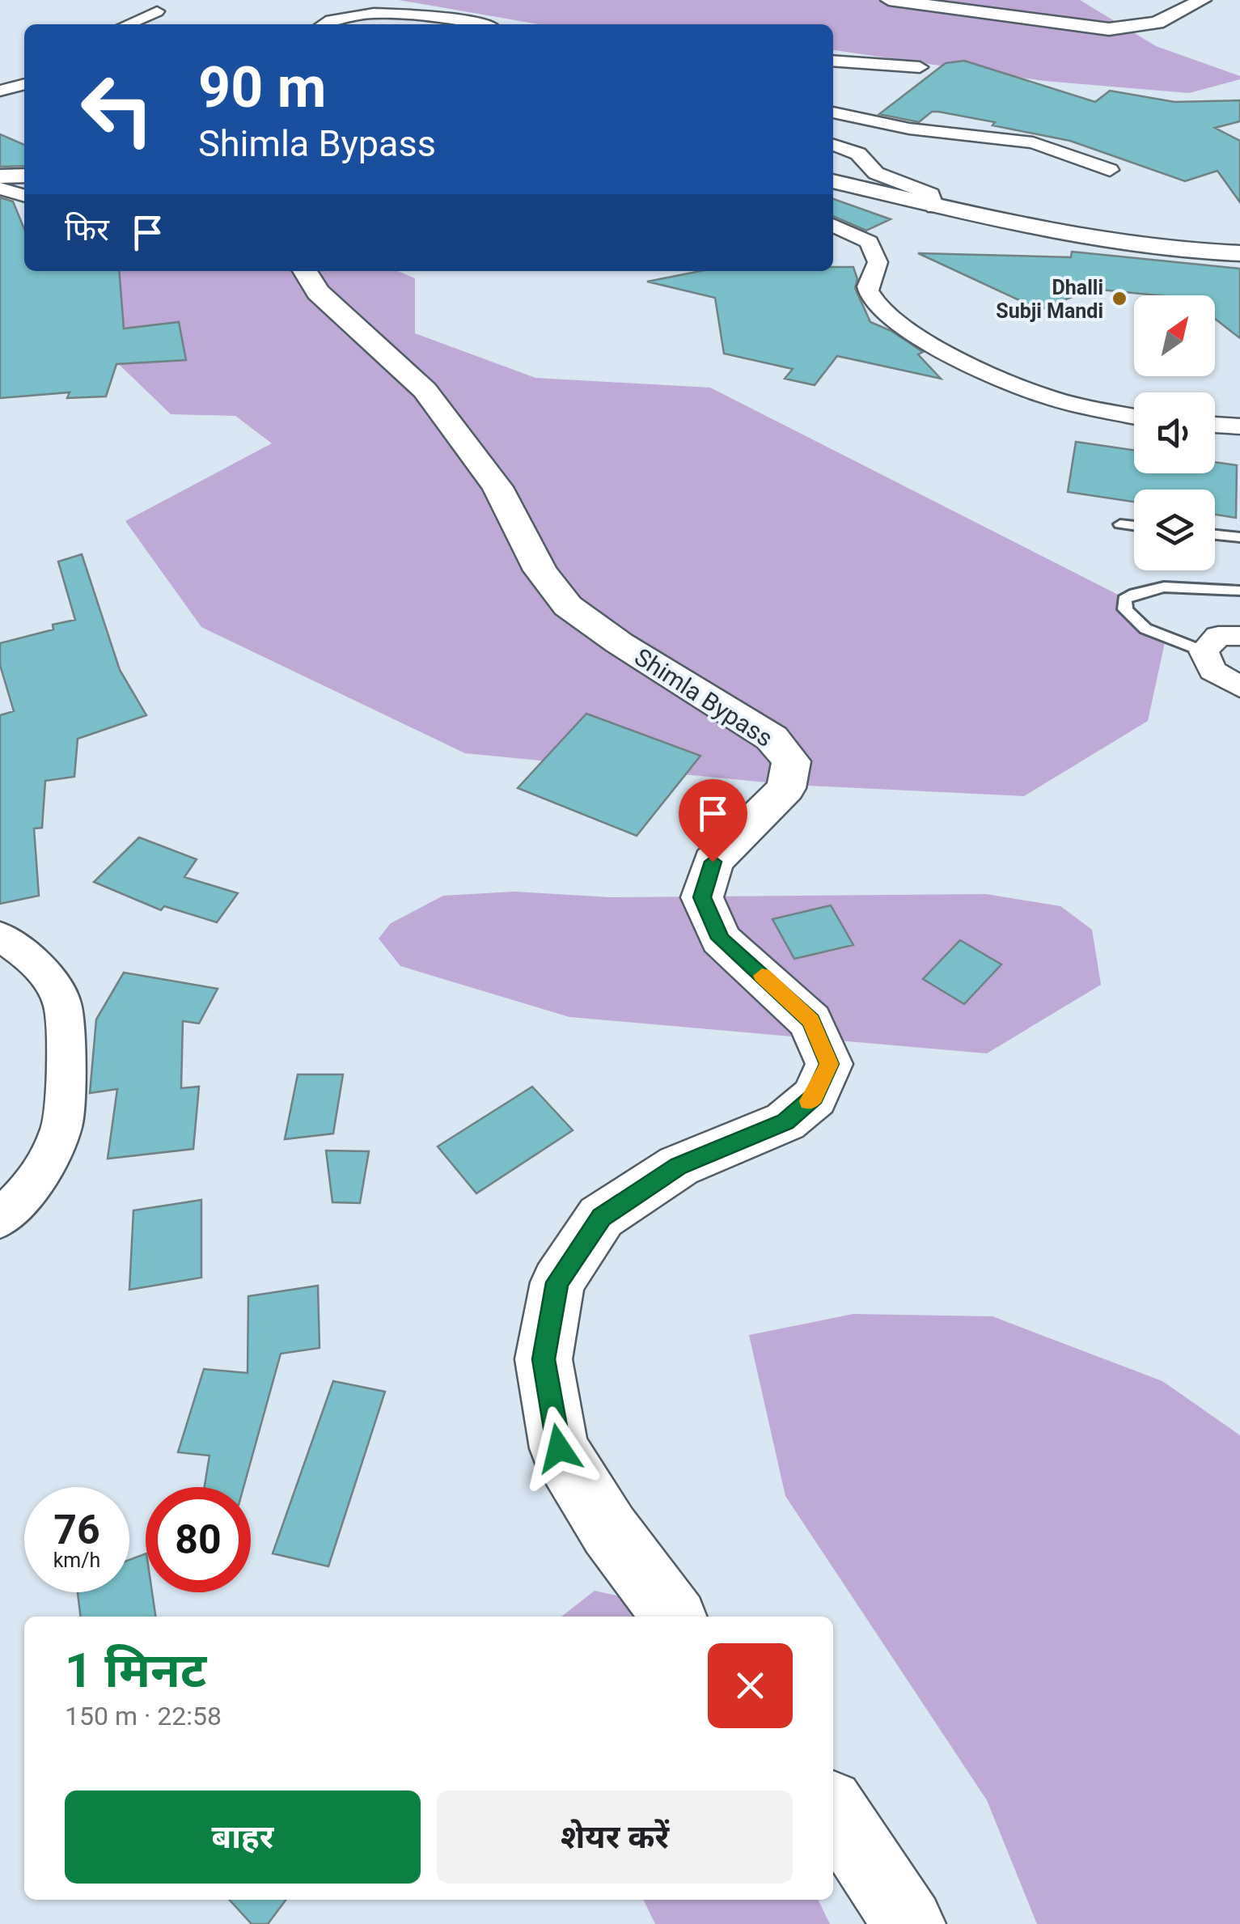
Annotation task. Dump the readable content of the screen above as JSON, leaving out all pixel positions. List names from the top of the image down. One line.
{"streets":{"main road":["Shimla Bypass"]},"places":["Dhalli Subji Mandi"],"north":"top right","page":{"turn":["90 m","Shimla Bypass"],"then":"फिर","speed":"76 km/h","limit":"80","heading":["1 मिनट","150 m · 22:58"],"buttons":["बाहर","शेयर करें"]}}
